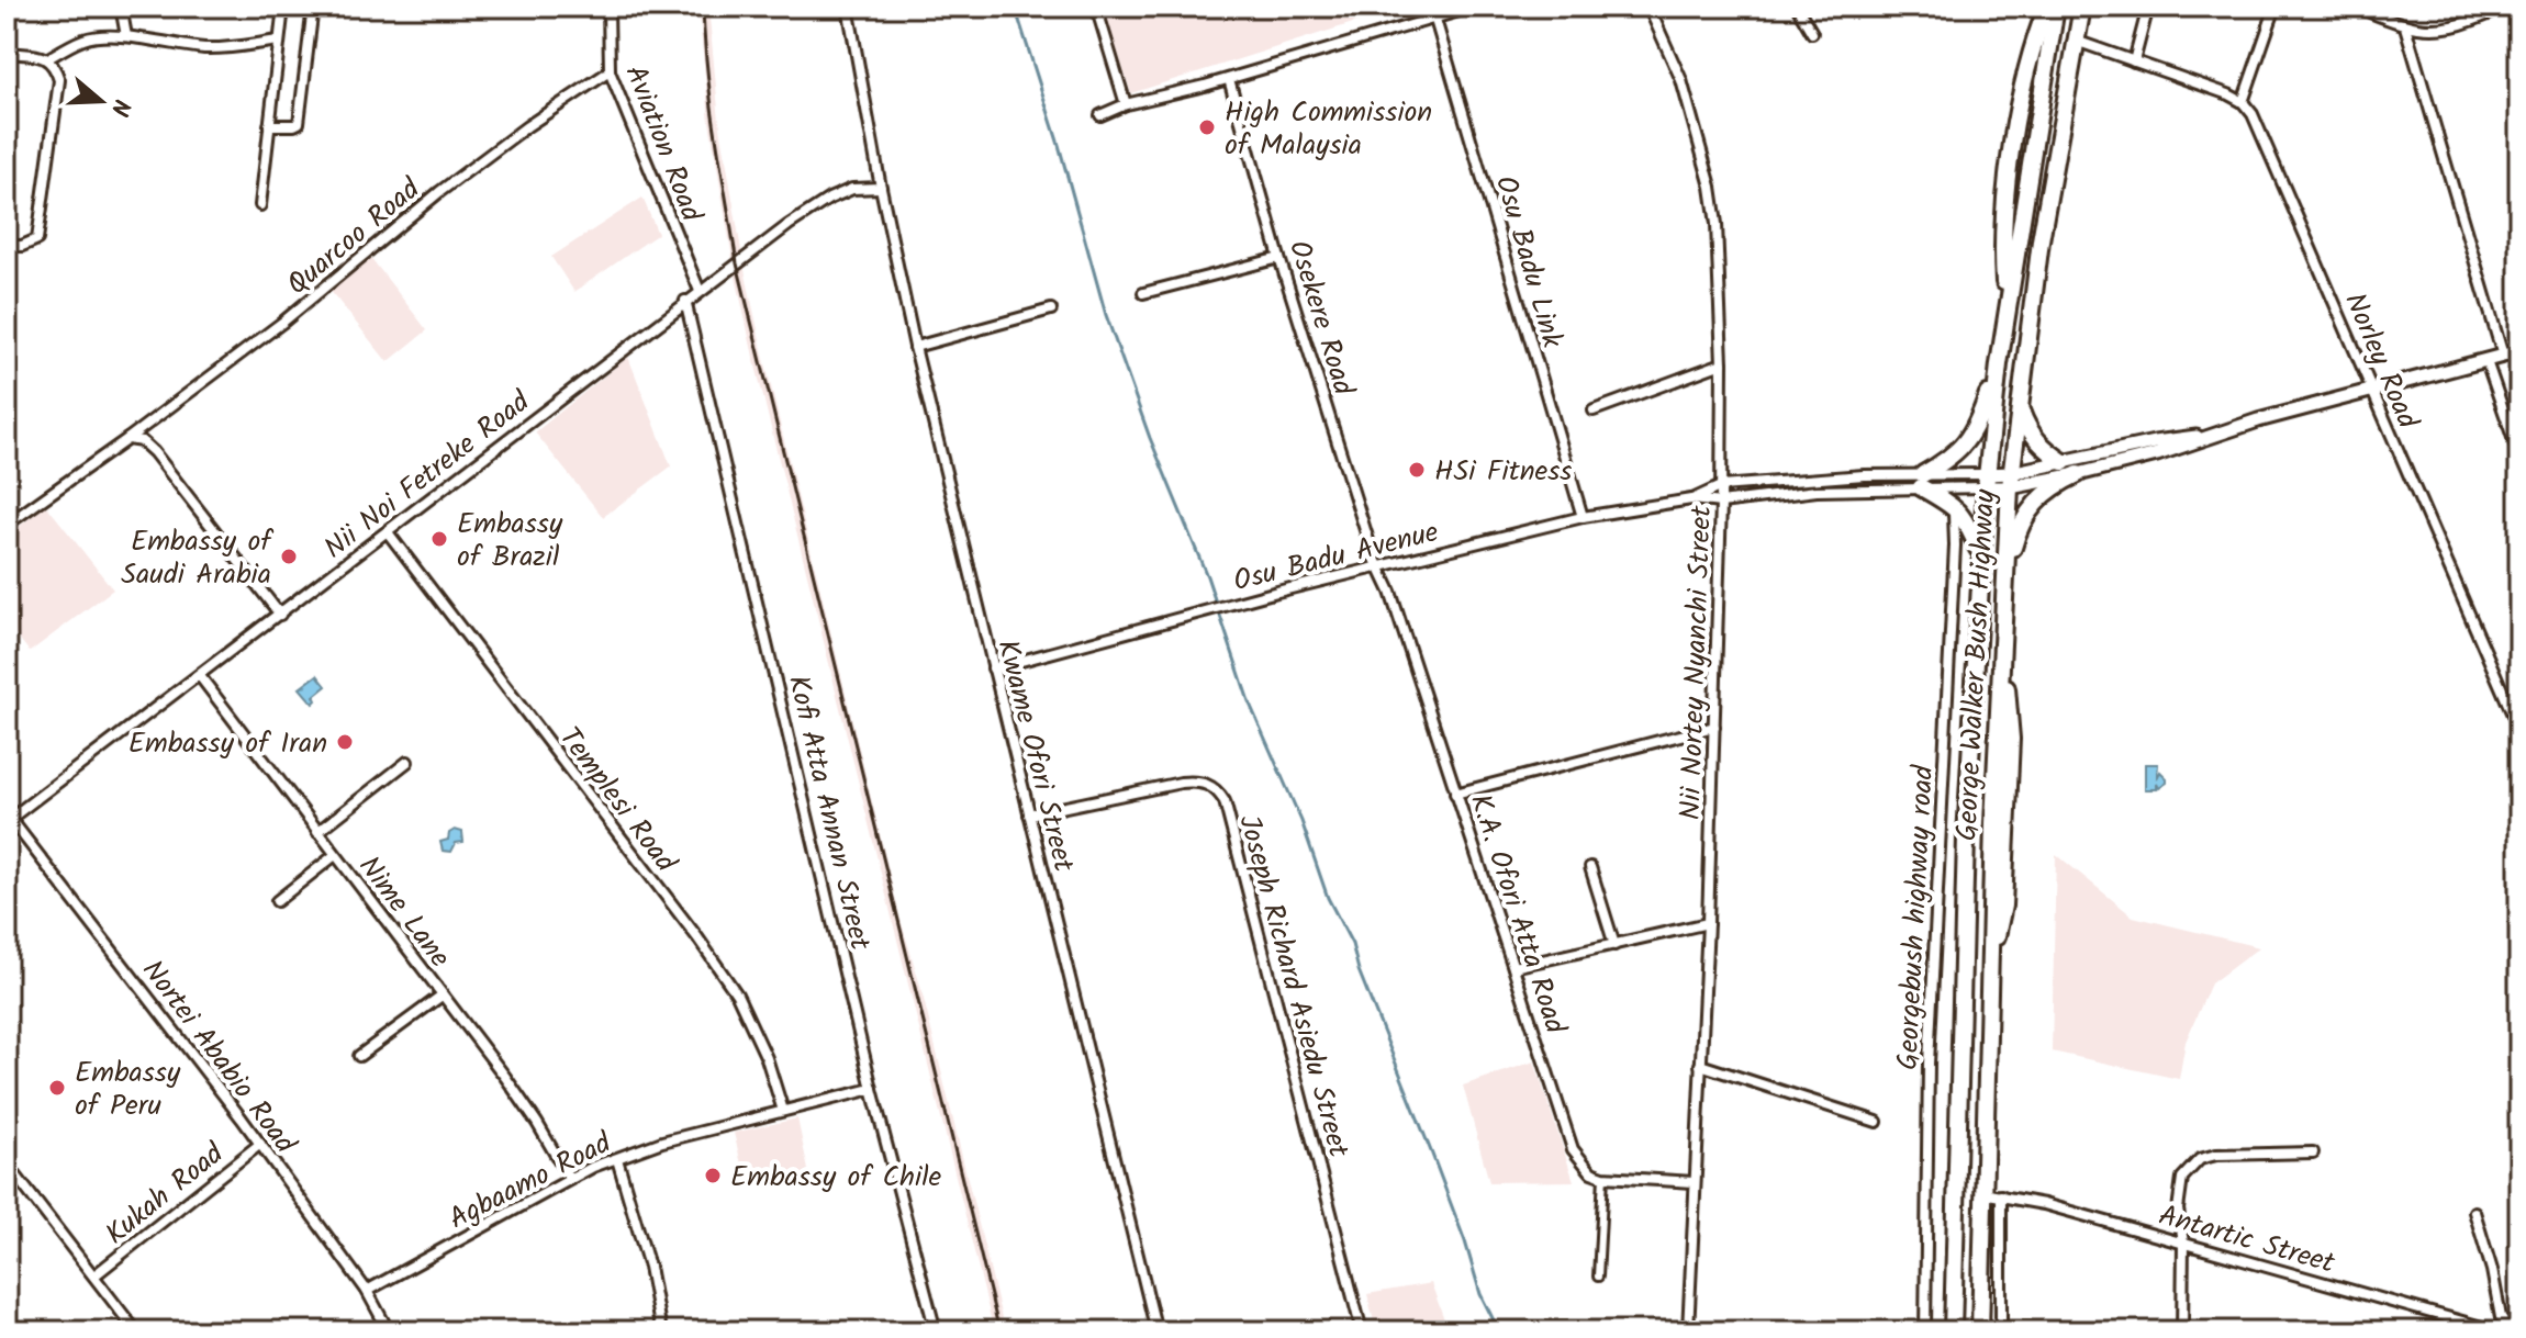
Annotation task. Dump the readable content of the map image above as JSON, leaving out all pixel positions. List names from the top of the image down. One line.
{"streets":{"highway":["George Walker Bush Highway"],"street":["Aviation Road","Quarcoo Road","Osu Badu Link","Osekere Road","Norley Road","Nii Noi Fetreke Road","Osu Badu Avenue","Nii Nortey Nyanchi Street","Kwame Ofori Street","Templesi Road","Kofi Atta Annan Street","Nime Lane","K.A. Ofori Atta Road","Georgebush highway road","Joseph Richard Asiedu Street","Nortei Ababio Road","Agbaamo Road","Kukah Road","Antartic Street"]},"crossings":[["Aviation Road","Quarcoo Road"],["Aviation Road","Nii Noi Fetreke Road"],["Osu Badu Link","Osu Badu Avenue"],["Osekere Road","Osu Badu Avenue"],["Osekere Road","K.A. Ofori Atta Road"],["Nii Noi Fetreke Road","Kwame Ofori Street"],["Nii Noi Fetreke Road","Templesi Road"],["Nii Noi Fetreke Road","Kofi Atta Annan Street"],["Nii Noi Fetreke Road","Nime Lane"],["Nii Noi Fetreke Road","Nortei Ababio Road"],["Osu Badu Avenue","Nii Nortey Nyanchi Street"],["Osu Badu Avenue","George Walker Bush Highway"],["Osu Badu Avenue","Kwame Ofori Street"],["Osu Badu Avenue","K.A. Ofori Atta Road"],["George Walker Bush Highway","Antartic Street"],["Kwame Ofori Street","Joseph Richard Asiedu Street"],["Templesi Road","Agbaamo Road"],["Kofi Atta Annan Street","Agbaamo Road"],["Nime Lane","Agbaamo Road"],["Nortei Ababio Road","Agbaamo Road"],["Nortei Ababio Road","Kukah Road"]],"places":["High Commission of Malaysia","HSi Fitness","Embassy of Brazil","Embassy of Saudi Arabia","Embassy of Iran","Embassy of Peru","Embassy of Chile"],"north":"right"}
